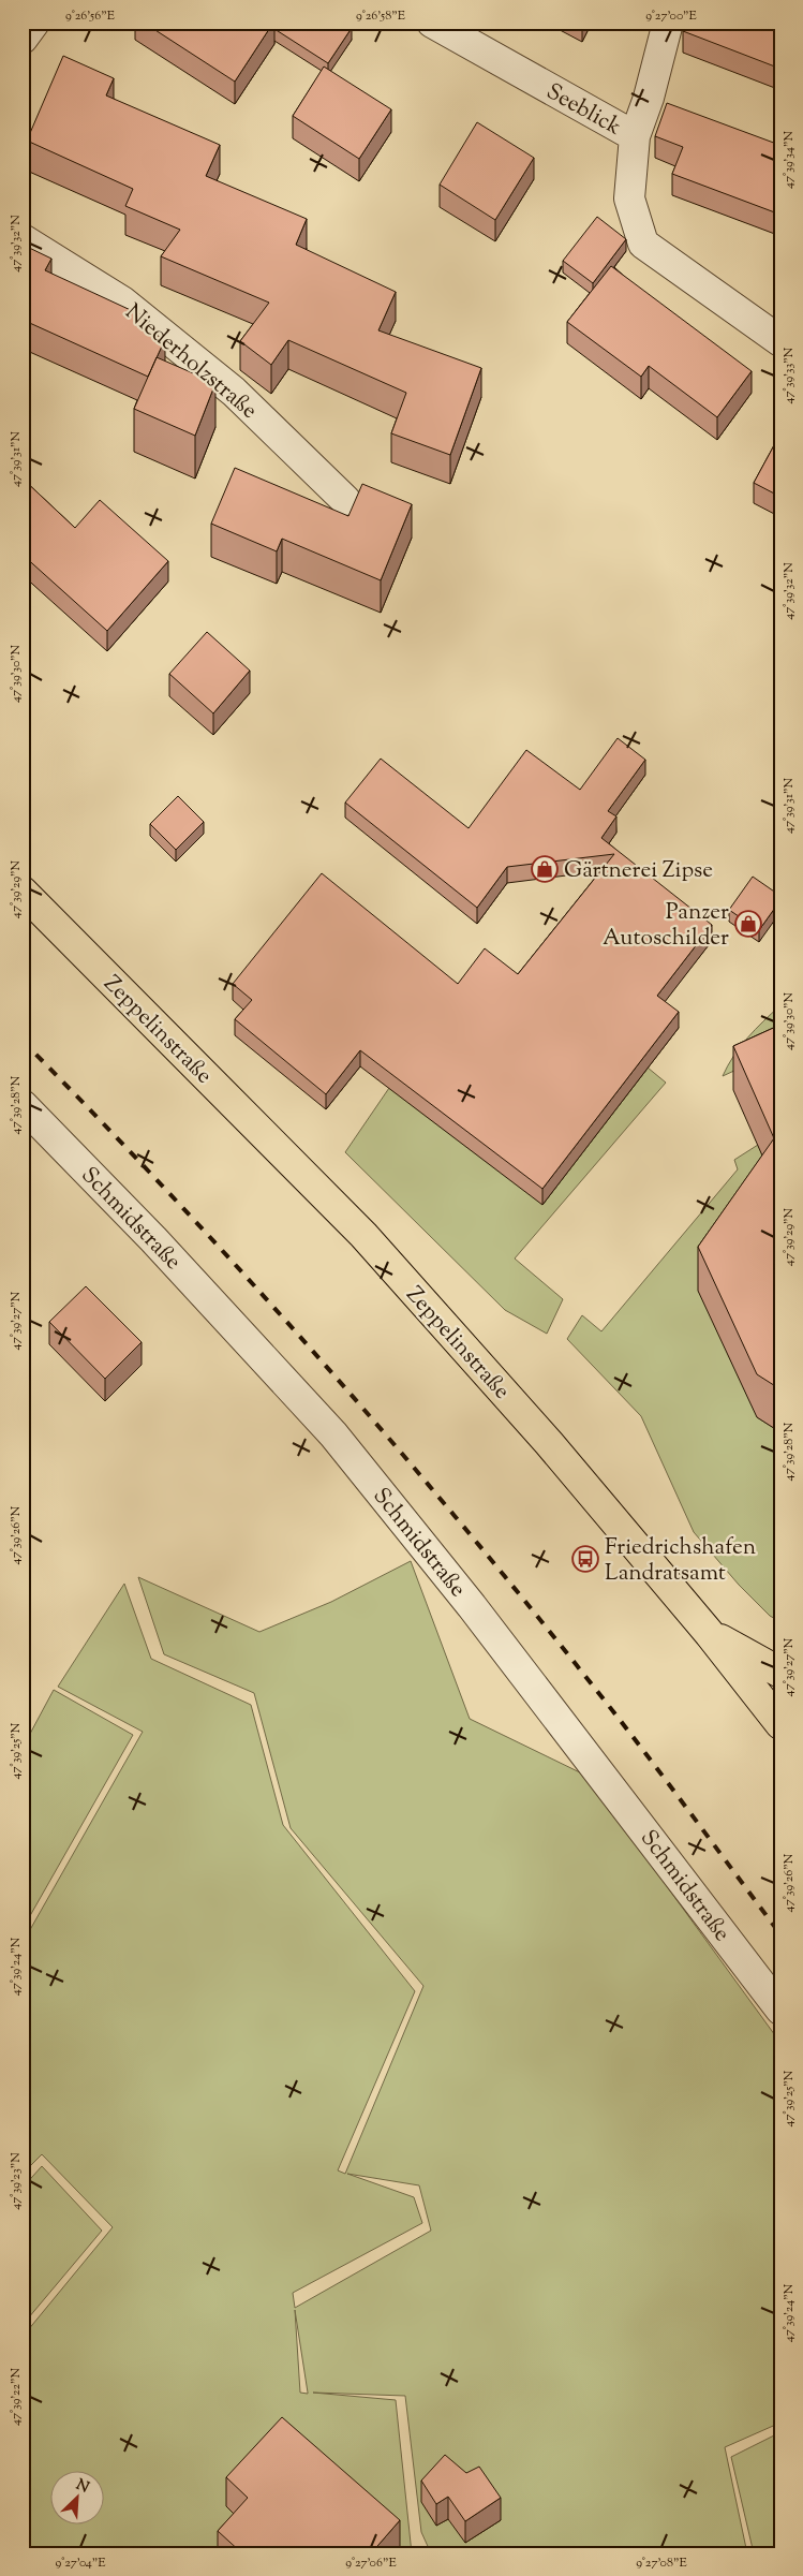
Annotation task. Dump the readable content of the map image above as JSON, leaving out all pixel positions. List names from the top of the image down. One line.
{"streets":{"main road":["Zeppelinstraße"],"street":["Seeblick","Niederholzstraße","Schmidstraße"]},"places":{"shop":["Gärtnerei Zipse","Panzer Autoschilder"],"bus stop":["Friedrichshafen Landratsamt"]},"north":"top right","coordinates":["9°26'56\"E","9°26'58\"E","9°27'00\"E","47°39'34\"N","47°39'32\"N","47°39'33\"N","47°39'31\"N","47°39'30\"N","47°39'29\"N","47°39'28\"N","47°39'27\"N","47°39'26\"N","47°39'25\"N","47°39'24\"N","47°39'23\"N","47°39'22\"N","9°27'04\"E","9°27'06\"E","9°27'08\"E"]}
